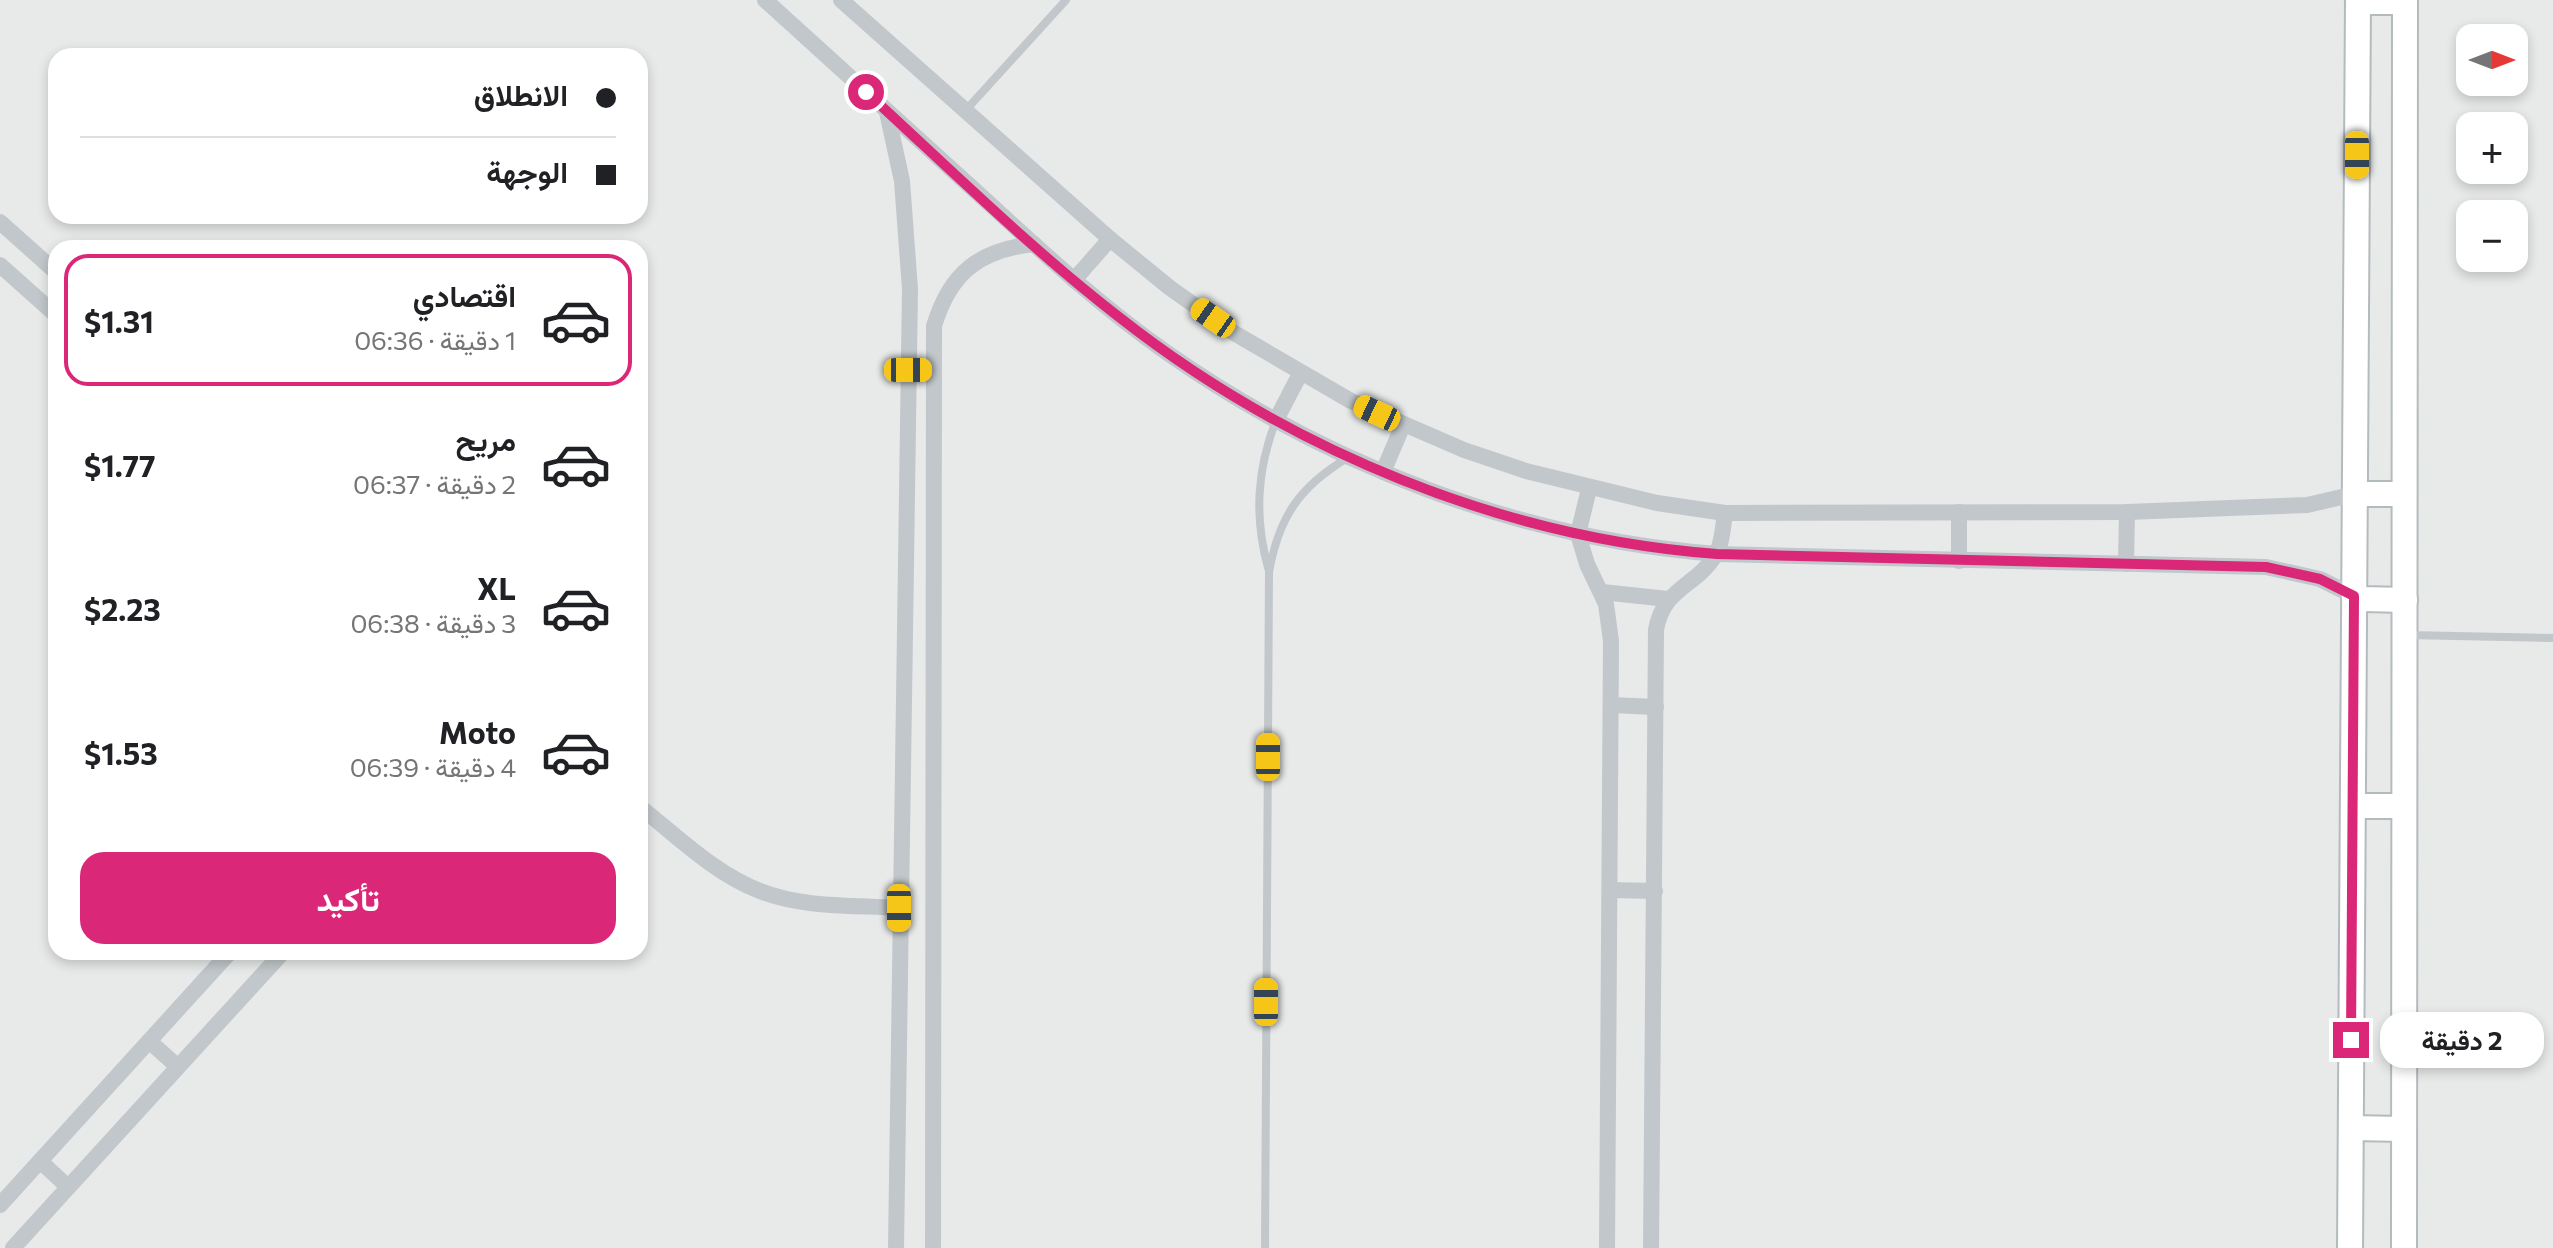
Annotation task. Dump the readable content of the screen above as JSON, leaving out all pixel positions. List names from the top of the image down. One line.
{"north":"right","page":{"map_buttons":["+","−"],"banner":["الانطلاق","الوجهة"],"list":[{"name":"اقتصادي","note":"1 دقيقة · 06:36","value":"$1.31"},{"name":"مريح","note":"2 دقيقة · 06:37","value":"$1.77"},{"name":"XL","note":"3 دقيقة · 06:38","value":"$2.23"},{"name":"Moto","note":"4 دقيقة · 06:39","value":"$1.53"}],"buttons":"تأكيد","bubble":"2 دقيقة"}}
